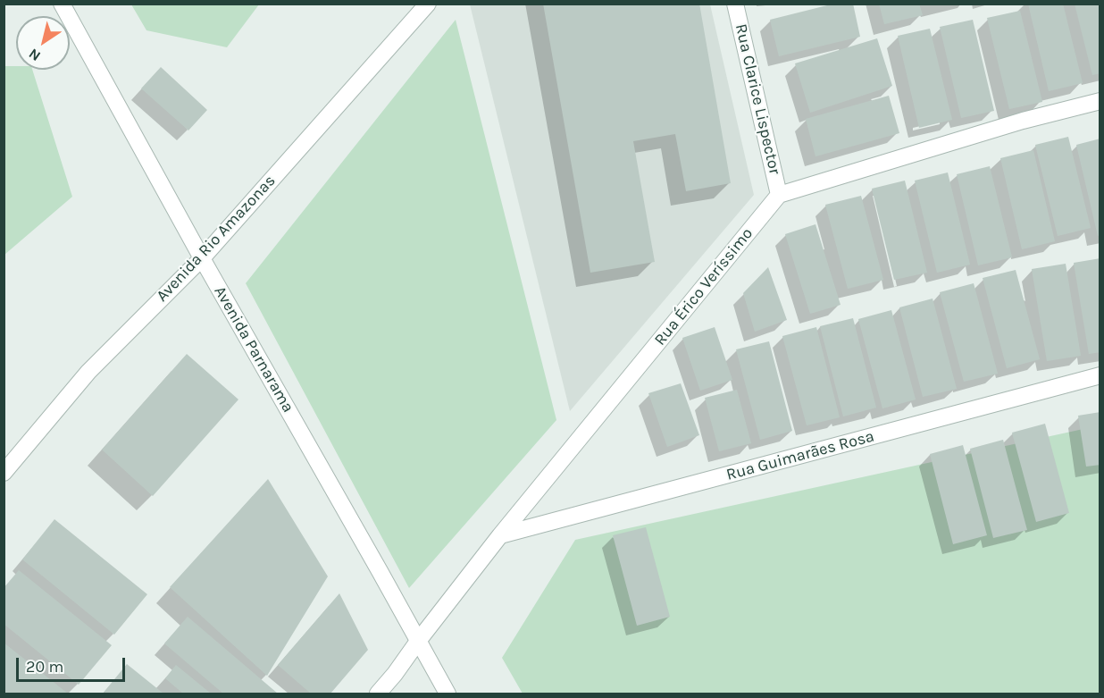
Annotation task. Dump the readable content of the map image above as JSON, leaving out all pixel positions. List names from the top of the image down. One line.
{"streets":{"street":["Rua Clarice Lispector","Avenida Rio Amazonas","Rua Érico Veríssimo","Avenida Parnarama","Rua Guimarães Rosa"]},"crossings":[["Rua Clarice Lispector","Rua Érico Veríssimo"],["Avenida Rio Amazonas","Avenida Parnarama"],["Rua Érico Veríssimo","Avenida Parnarama"],["Rua Érico Veríssimo","Rua Guimarães Rosa"]],"scale_bar":"20 m","north":"bottom left"}
